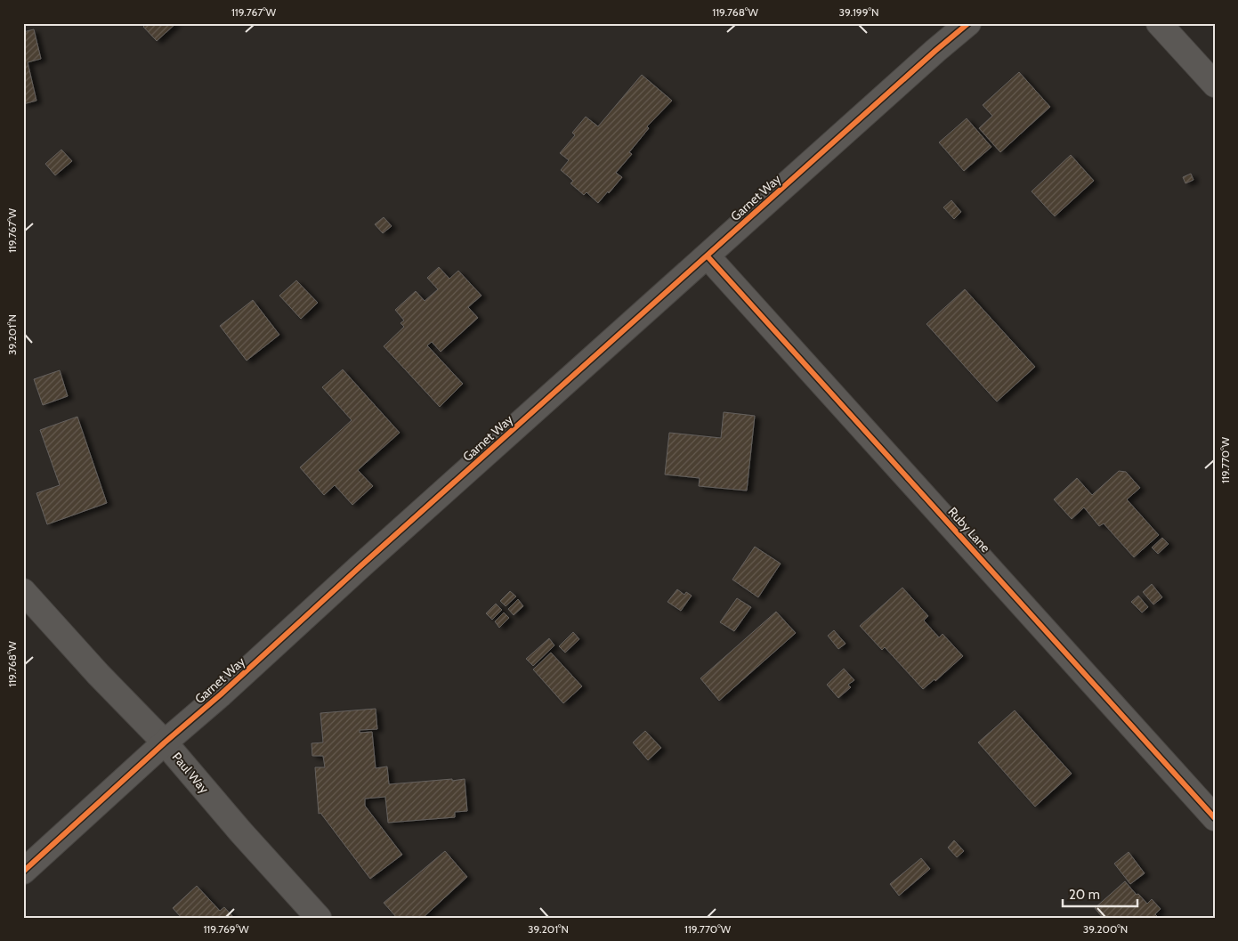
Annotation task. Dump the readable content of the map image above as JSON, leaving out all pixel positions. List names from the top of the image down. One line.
{"streets":{"street":["Garnet Way","Ruby Lane","Paul Way"]},"crossings":[["Garnet Way","Ruby Lane"],["Garnet Way","Paul Way"]],"scale_bar":"20 m","coordinates":["119.767°W","119.768°W","39.199°N","39.201°N","119.770°W","119.769°W","39.200°N"]}
